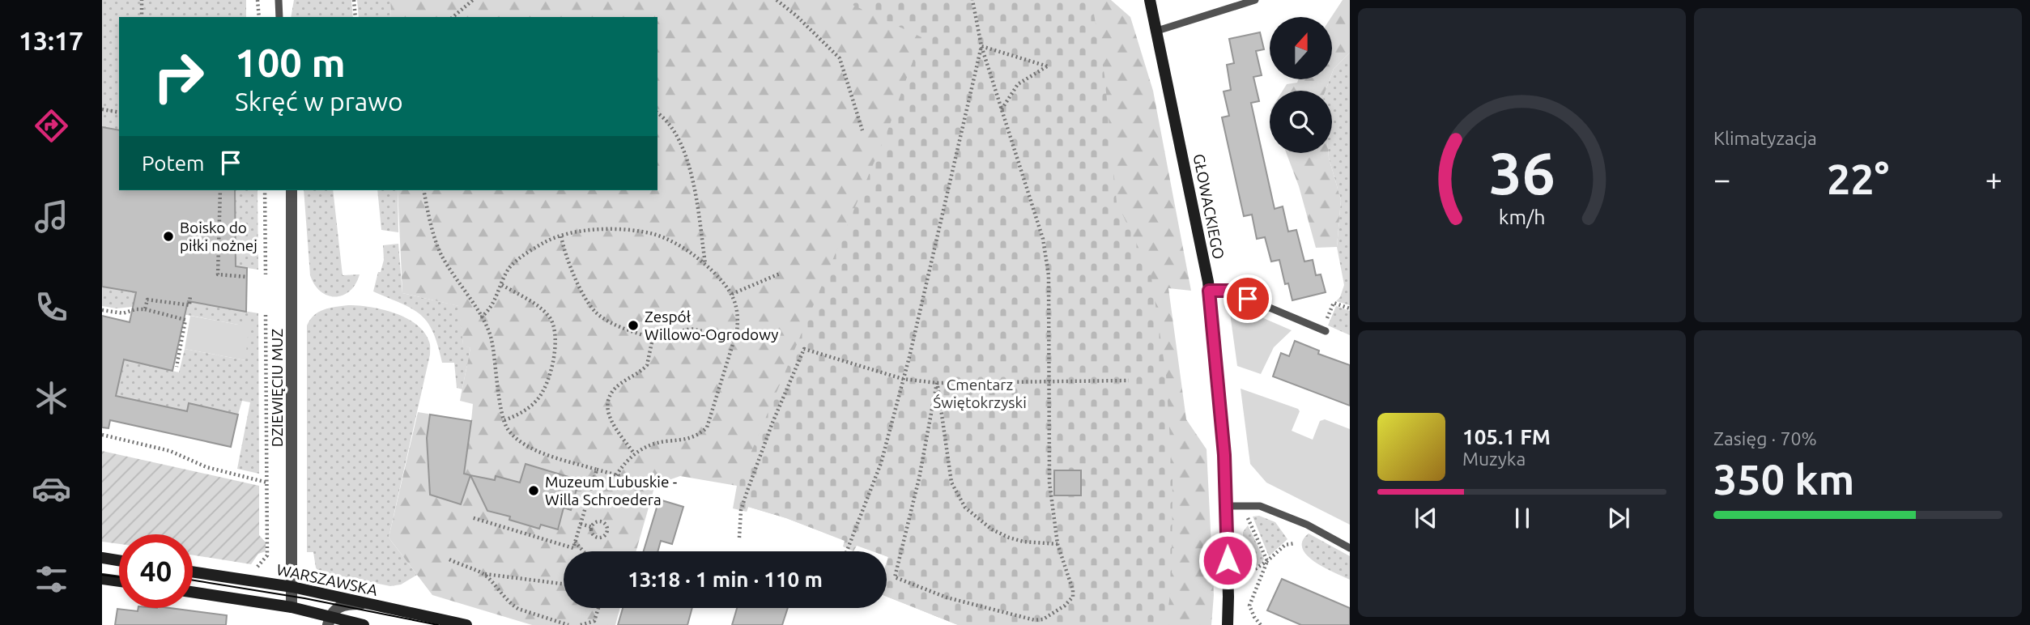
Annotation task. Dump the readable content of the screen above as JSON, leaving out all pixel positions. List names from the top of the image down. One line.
{"streets":{"street":["GŁOWACKIEGO","DZIEWIĘCIU MUZ","WARSZAWSKA"]},"crossings":[["DZIEWIĘCIU MUZ","WARSZAWSKA"]],"parks":["Cmentarz Świętokrzyski"],"places":["Boisko do piłki nożnej","Zespół Willowo-Ogrodowy","Muzeum Lubuskie - Willa Schroedera"],"north":"top","page":{"tabs":"13:17","tile":["Klimatyzacja",["Zasięg · 70%","350 km"]],"turn":["100 m","Skręć w prawo"],"then":"Potem","heat":["−","22°","+"],"song":["105.1 FM","Muzyka"],"limit":"40","trip":"13:18 · 1 min · 110 m","gauge":["36","km/h"]}}
